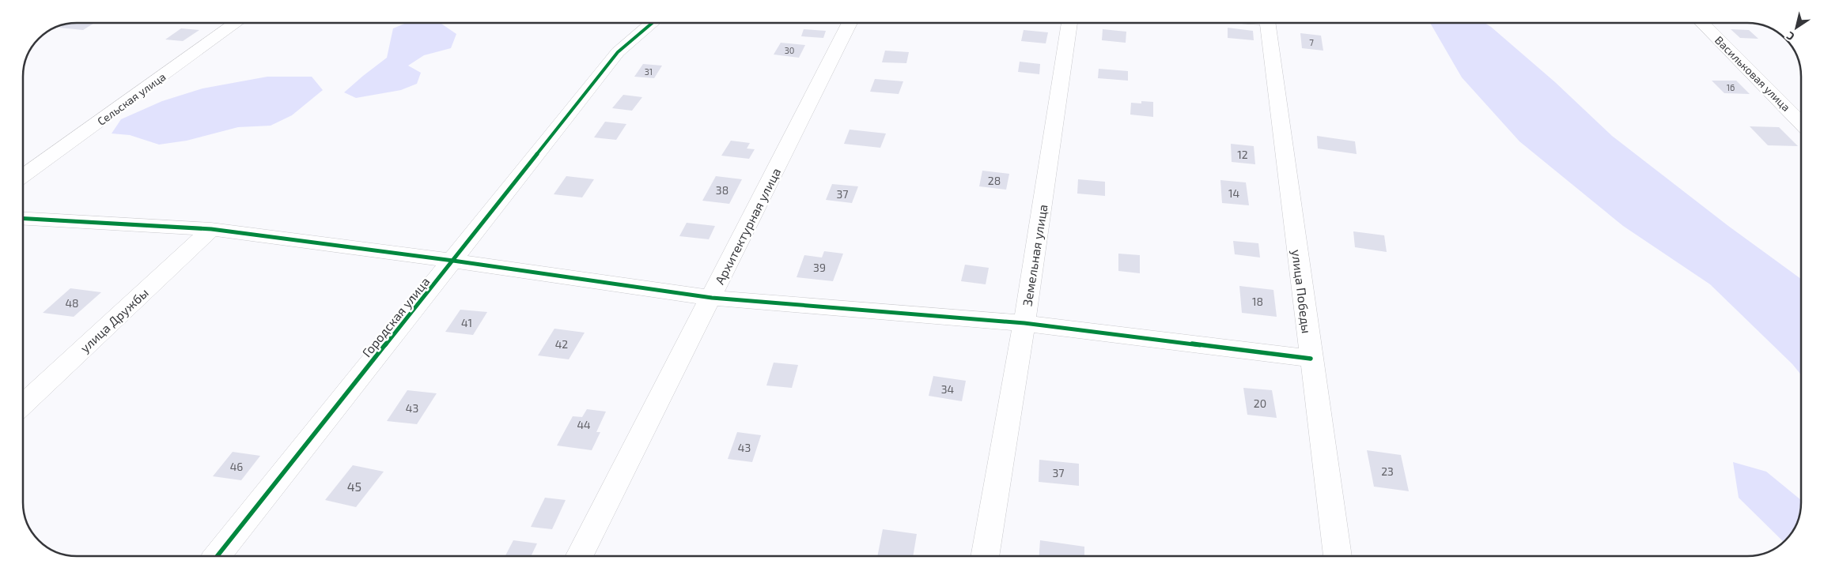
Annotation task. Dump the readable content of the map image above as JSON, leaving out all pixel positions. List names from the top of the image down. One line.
{"streets":{"street":["Васильковая улица","Сельская улица","Архитектурная улица","Земельная улица","улица Победы","Городская улица","улица Дружбы"]},"house_numbers":["7","30","31","16","12","28","38","14","37","39","18","48","41","42","34","20","43","44","43","46","23","37","45"],"north":"bottom left"}
